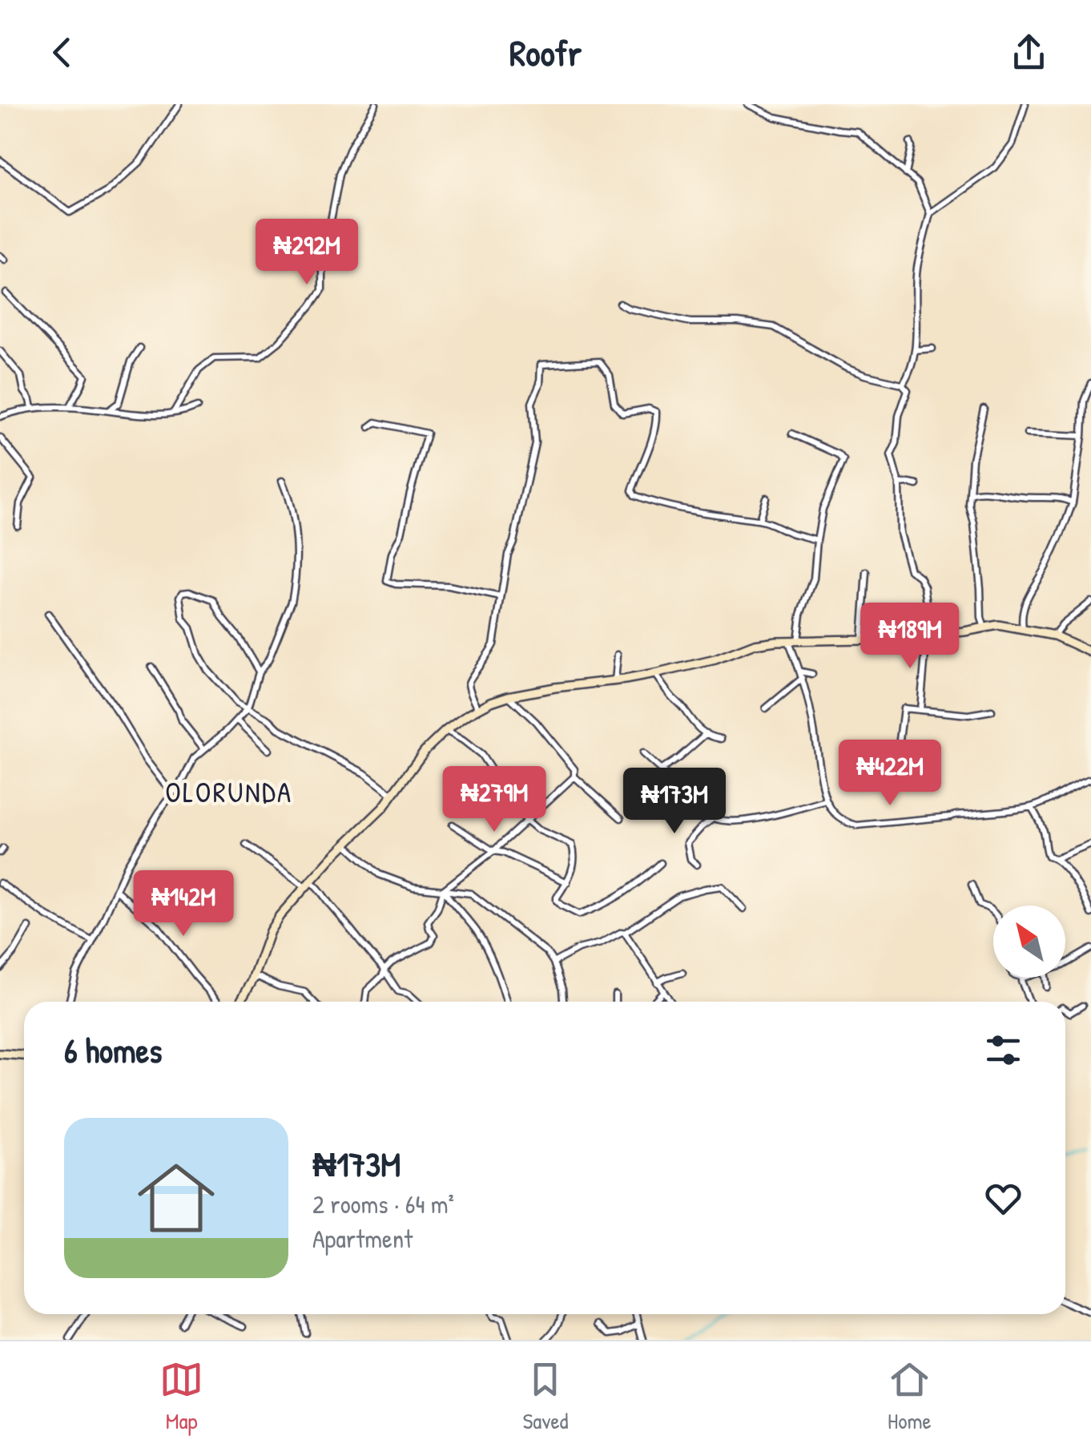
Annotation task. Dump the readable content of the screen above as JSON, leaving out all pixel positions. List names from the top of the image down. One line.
{"districts":["OLORUNDA"],"north":"top left","page":{"header":"Roofr","price":["₦292M","₦189M","₦422M","₦279M","₦173M","₦142M"],"heading":"6 homes","list":[{"name":"₦173M","note":"2 rooms · 64 m² · Apartment"}],"tabs":["Map","Saved","Home"]}}
